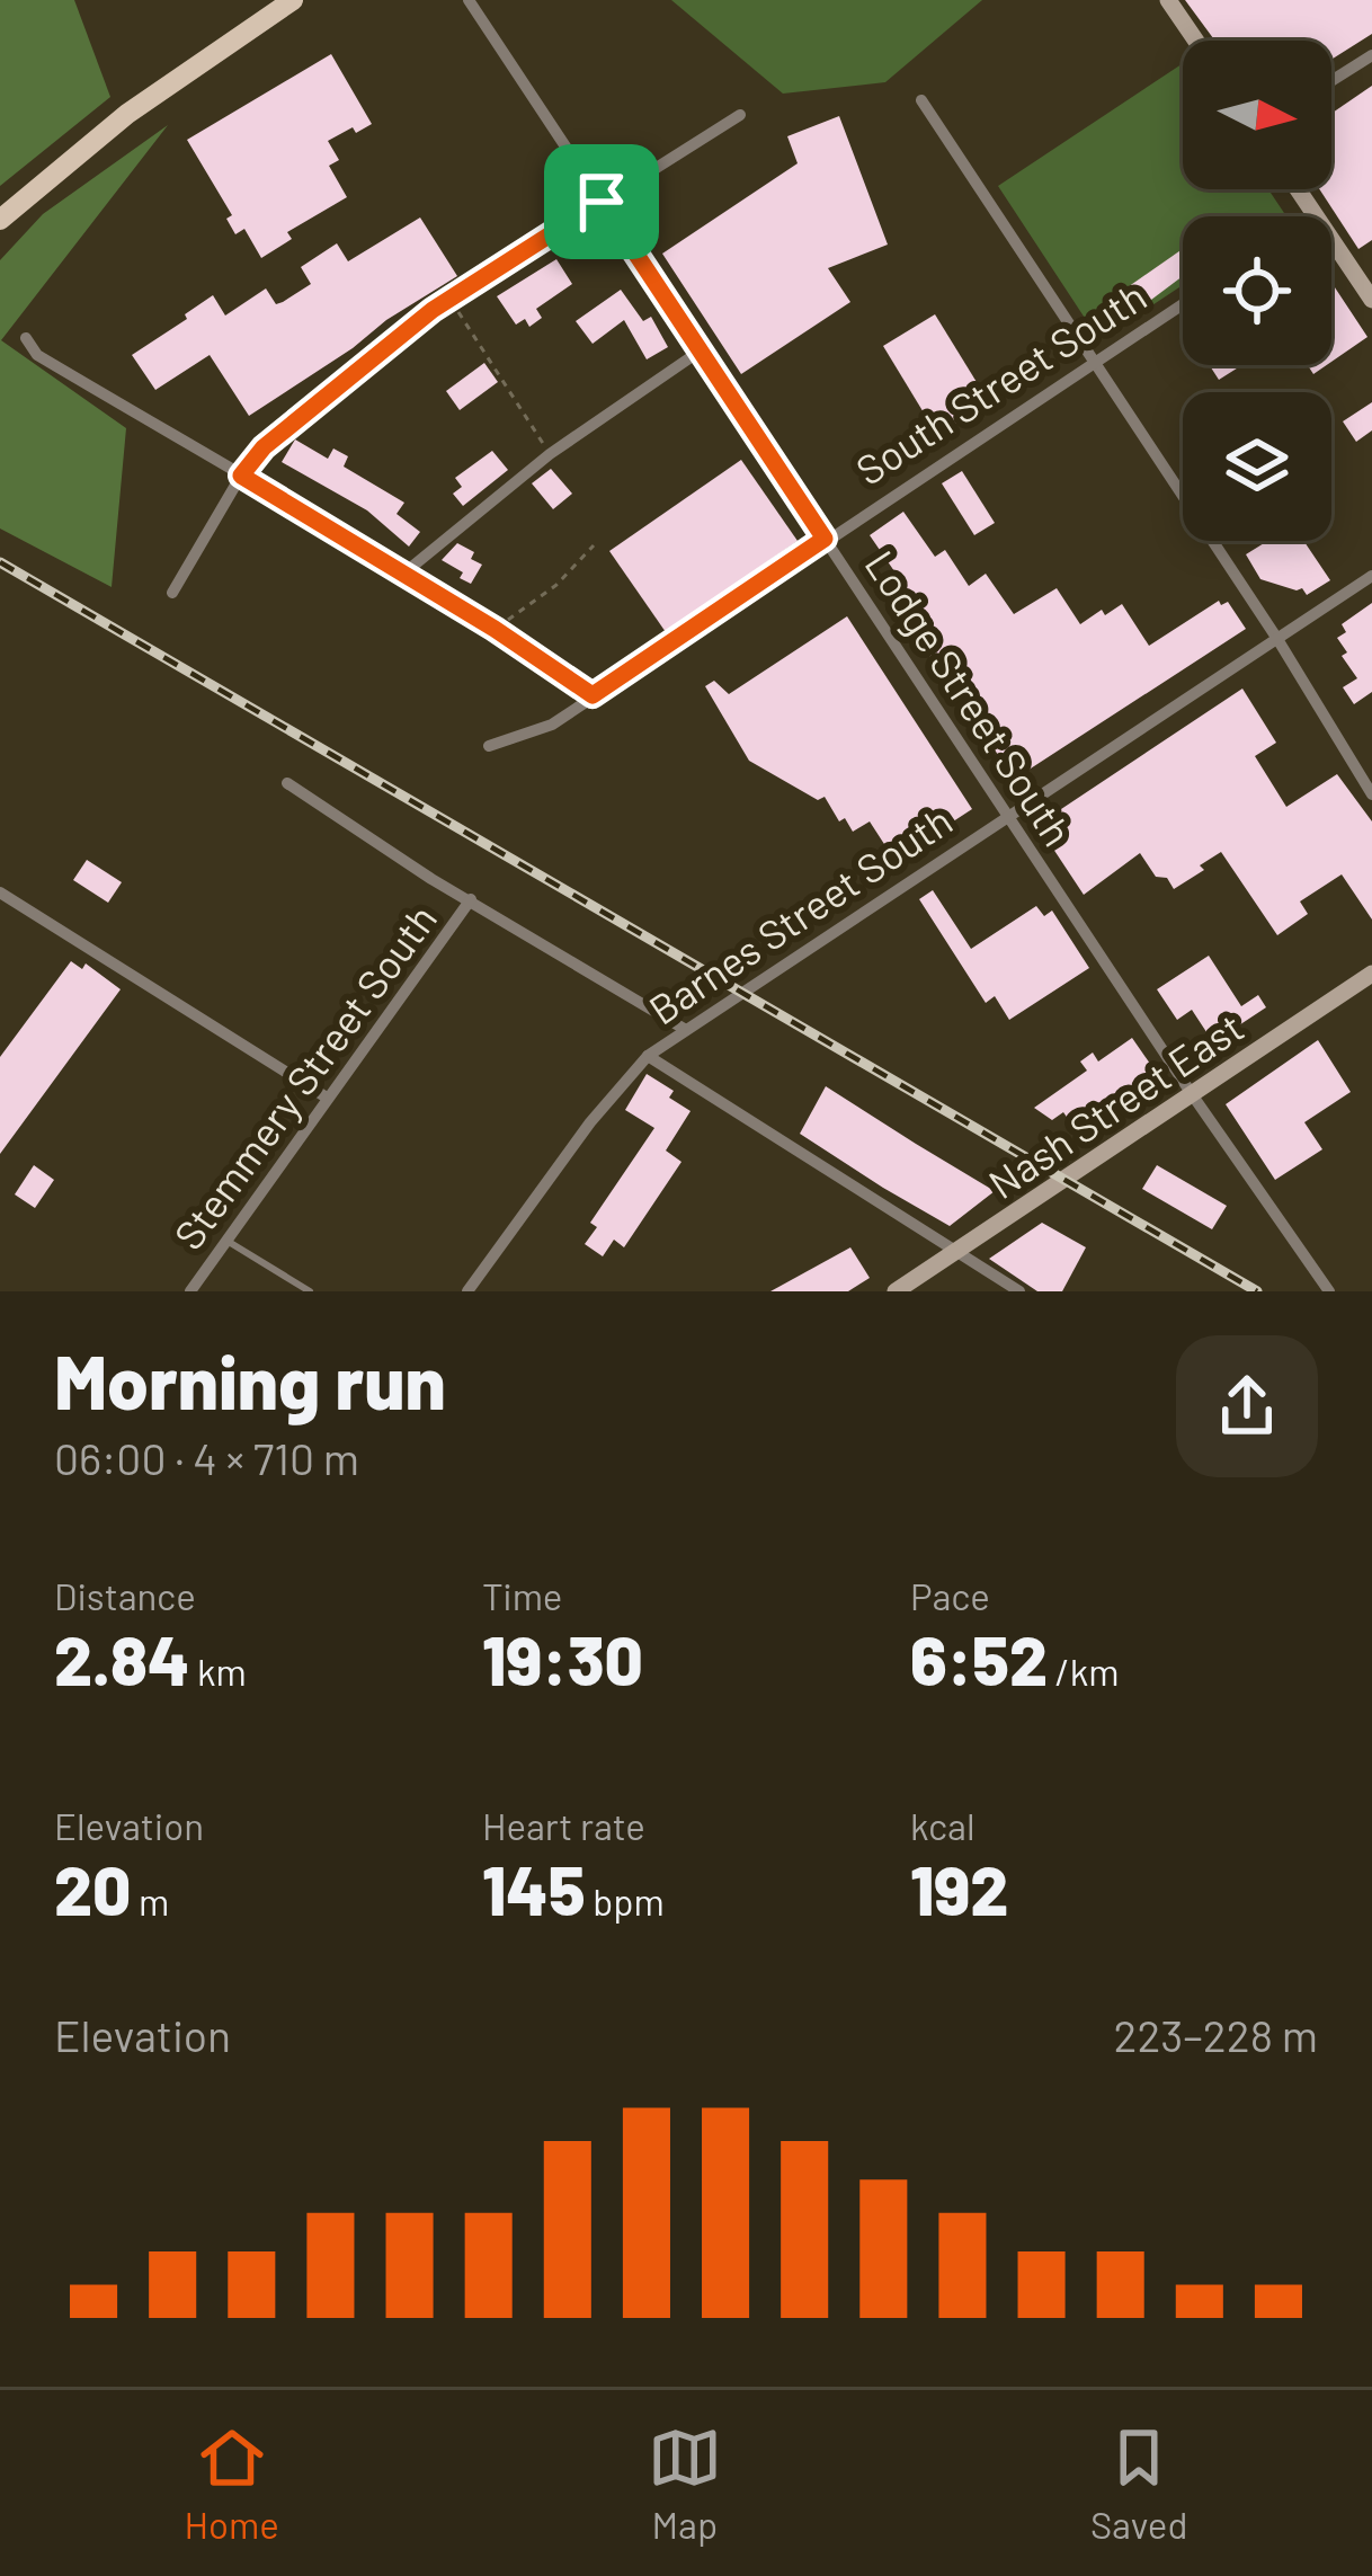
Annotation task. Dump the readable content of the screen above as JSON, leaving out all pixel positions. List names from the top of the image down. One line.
{"streets":{"main road":["Nash Street East"],"street":["South Street South","Lodge Street South","Barnes Street South","Stemmery Street South"]},"crossings":[["South Street South","Lodge Street South"],["Lodge Street South","Barnes Street South"],["Lodge Street South","Nash Street East"]],"north":"right","page":{"heading":["Morning run","06:00 · 4 × 710 m"],"stats":[["Distance","2.84 km"],["Time","19:30"],["Pace","6:52 /km"],["Elevation","20 m"],["Heart rate","145 bpm"],["kcal","192"]],"chart":["Elevation","223–228 m"],"tabs":["Home","Map","Saved"]}}
